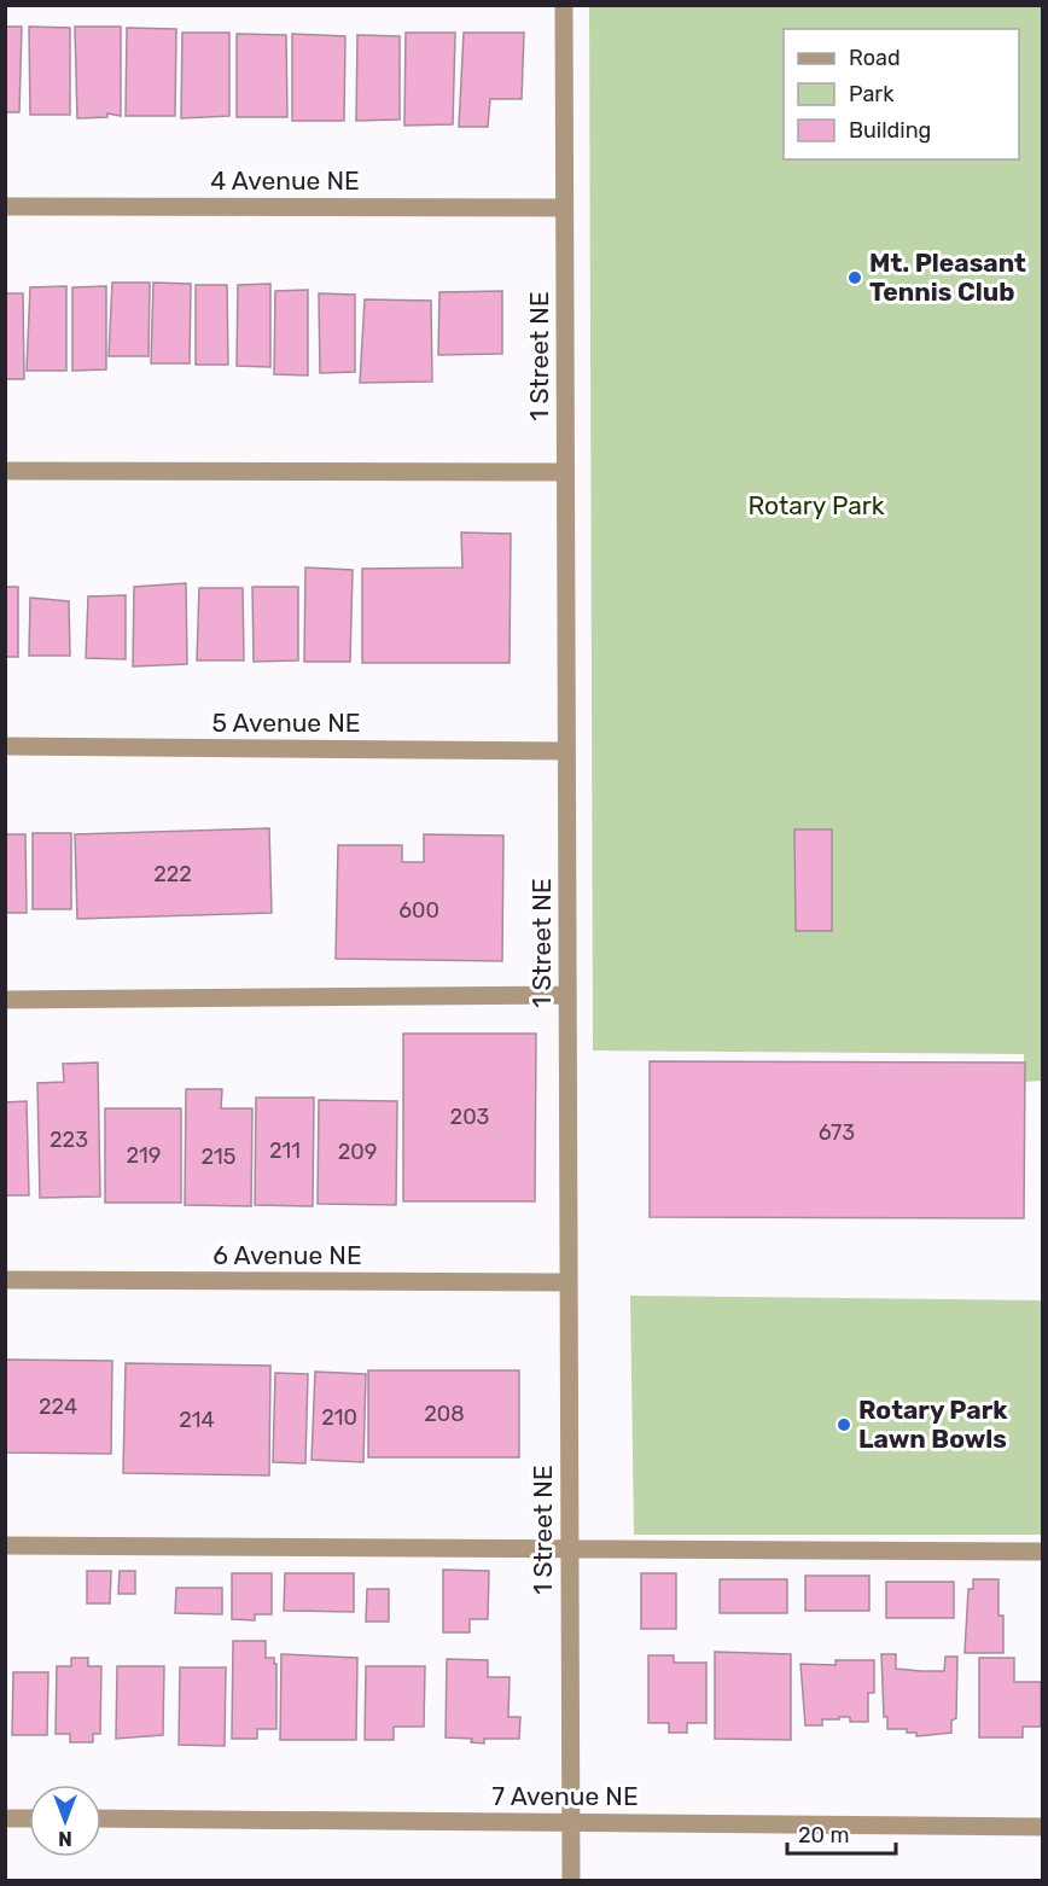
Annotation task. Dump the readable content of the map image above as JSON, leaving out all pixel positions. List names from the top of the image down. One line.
{"streets":{"street":["4 Avenue NE","1 Street NE","5 Avenue NE","6 Avenue NE","7 Avenue NE"]},"crossings":[["4 Avenue NE","1 Street NE"],["1 Street NE","5 Avenue NE"],["1 Street NE","6 Avenue NE"],["1 Street NE","7 Avenue NE"]],"parks":["Rotary Park"],"places":["Mt. Pleasant Tennis Club","Rotary Park Lawn Bowls"],"house_numbers":["222","600","203","673","223","211","209","219","215","224","208","210","214"],"legend":["Road","Park","Building"],"scale_bar":"20 m","north":"bottom"}
